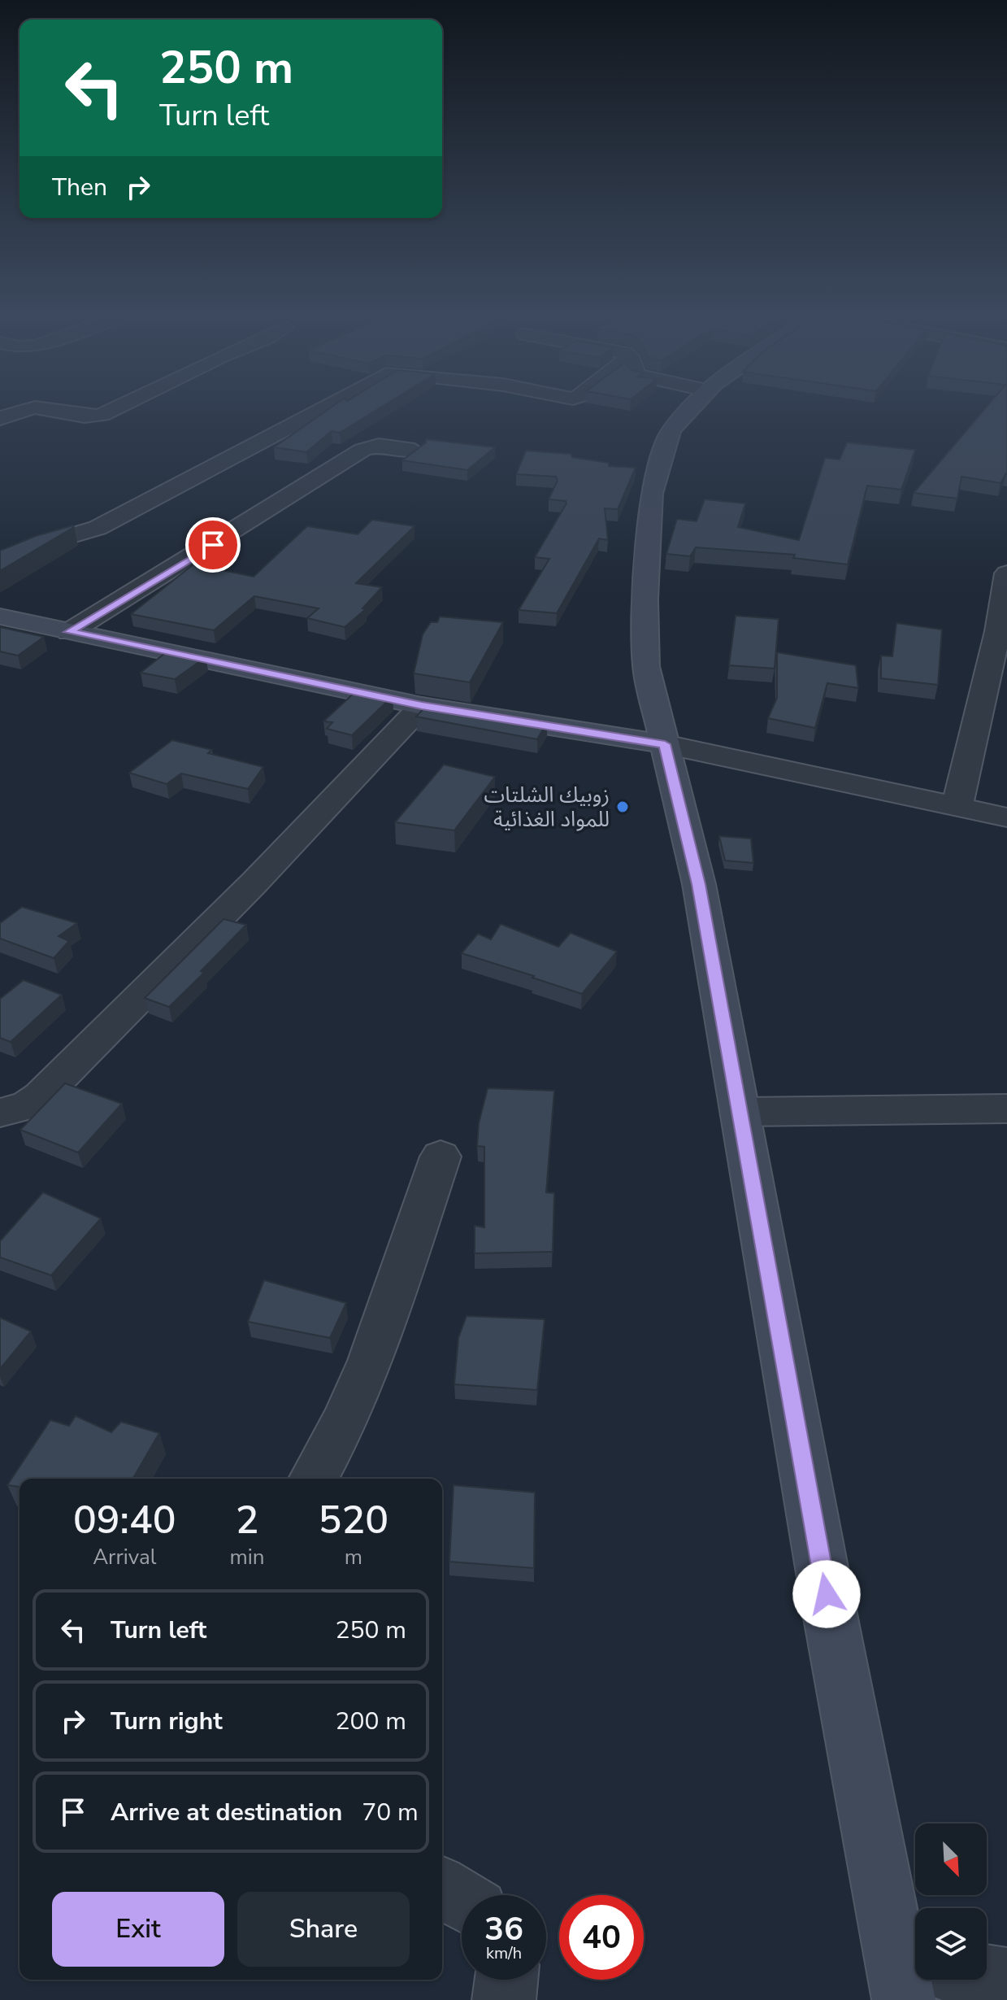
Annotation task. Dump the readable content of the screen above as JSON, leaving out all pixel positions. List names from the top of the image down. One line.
{"places":["زوبيك الشلتات للمواد الغذائية"],"north":"bottom right","page":{"turn":["250 m","Turn left"],"then":"Then","eta":["09:40","Arrival","2","min","520","m"],"list":[{"name":"Turn left","value":"250 m"},{"name":"Turn right","value":"200 m"},{"name":"Arrive at destination","value":"70 m"}],"buttons":["Exit","Share"],"speed":"36 km/h","limit":"40"}}
